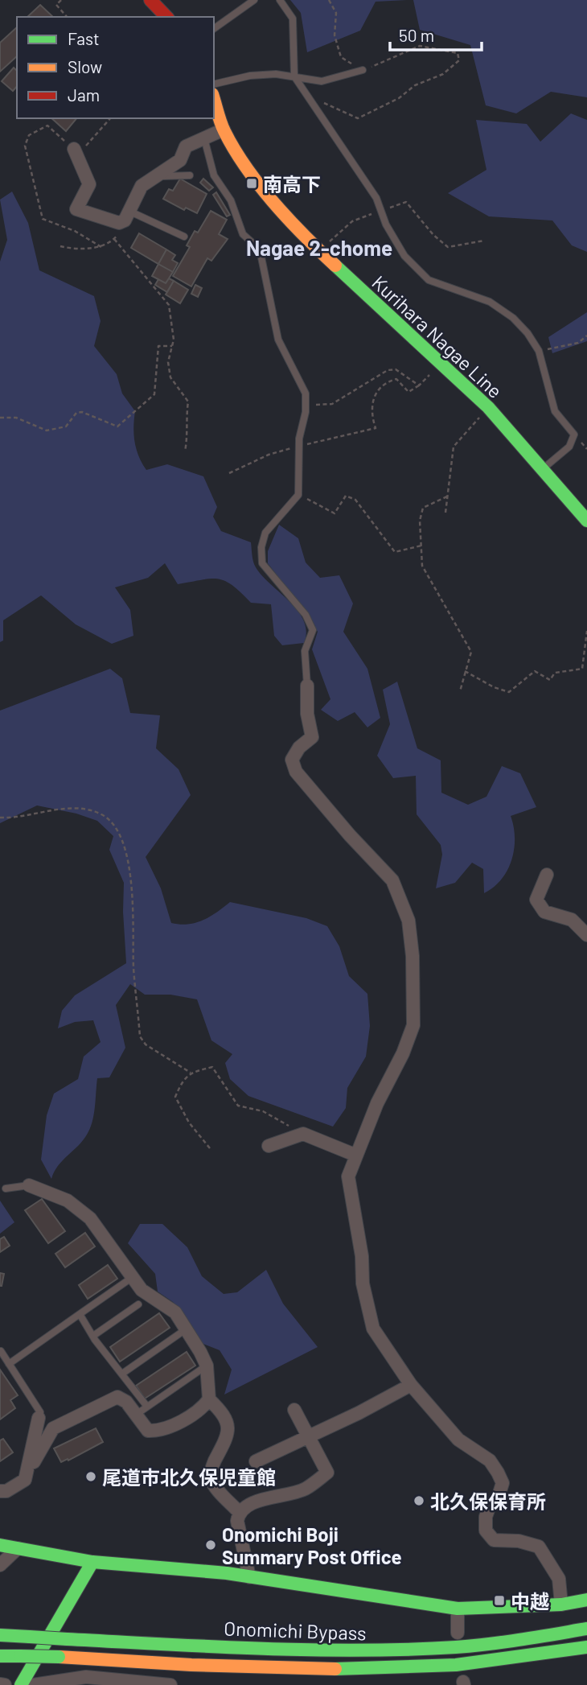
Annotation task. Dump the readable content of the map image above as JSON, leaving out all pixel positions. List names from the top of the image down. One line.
{"streets":{"main road":["Kurihara Nagae Line","Onomichi Bypass"]},"districts":["Nagae 2-chome"],"places":{"transit":["南高下","中越"],"other":["尾道市北久保児童館","北久保保育所","Onomichi Boji Summary Post Office"]},"legend":["Fast","Slow","Jam"],"scale_bar":"50 m"}
